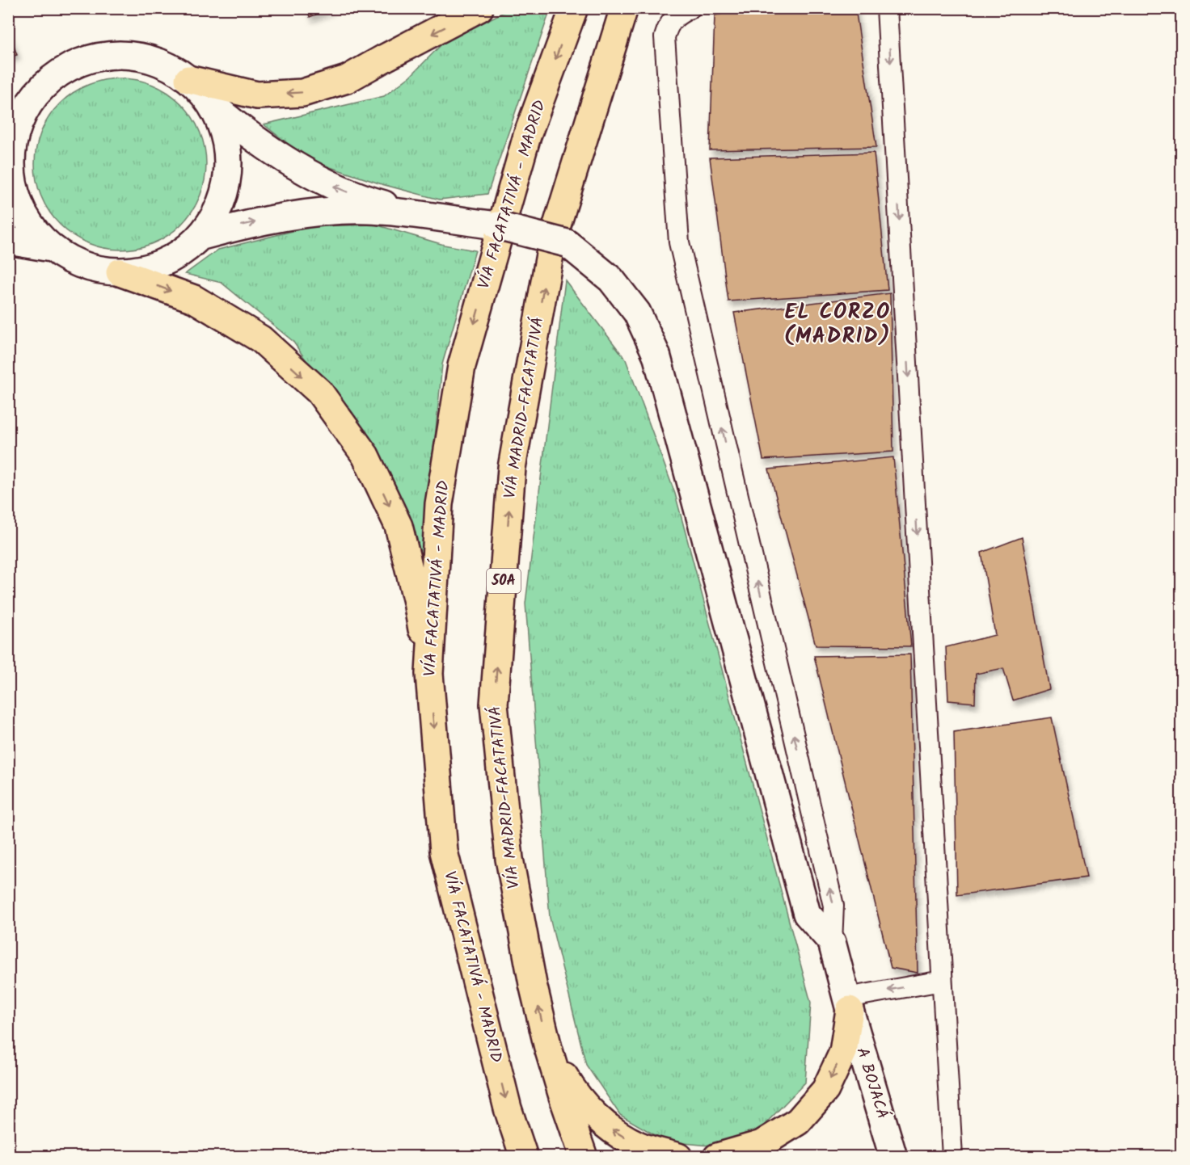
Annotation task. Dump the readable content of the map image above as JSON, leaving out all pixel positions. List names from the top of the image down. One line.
{"streets":{"main road":["VÍA FACATATIVÁ - MADRID","VÍA MADRID-FACATATIVÁ","50A"],"street":["A BOJACÁ"]},"one_way":["VÍA FACATATIVÁ - MADRID","VÍA MADRID-FACATATIVÁ"],"districts":["EL CORZO (MADRID)"]}
